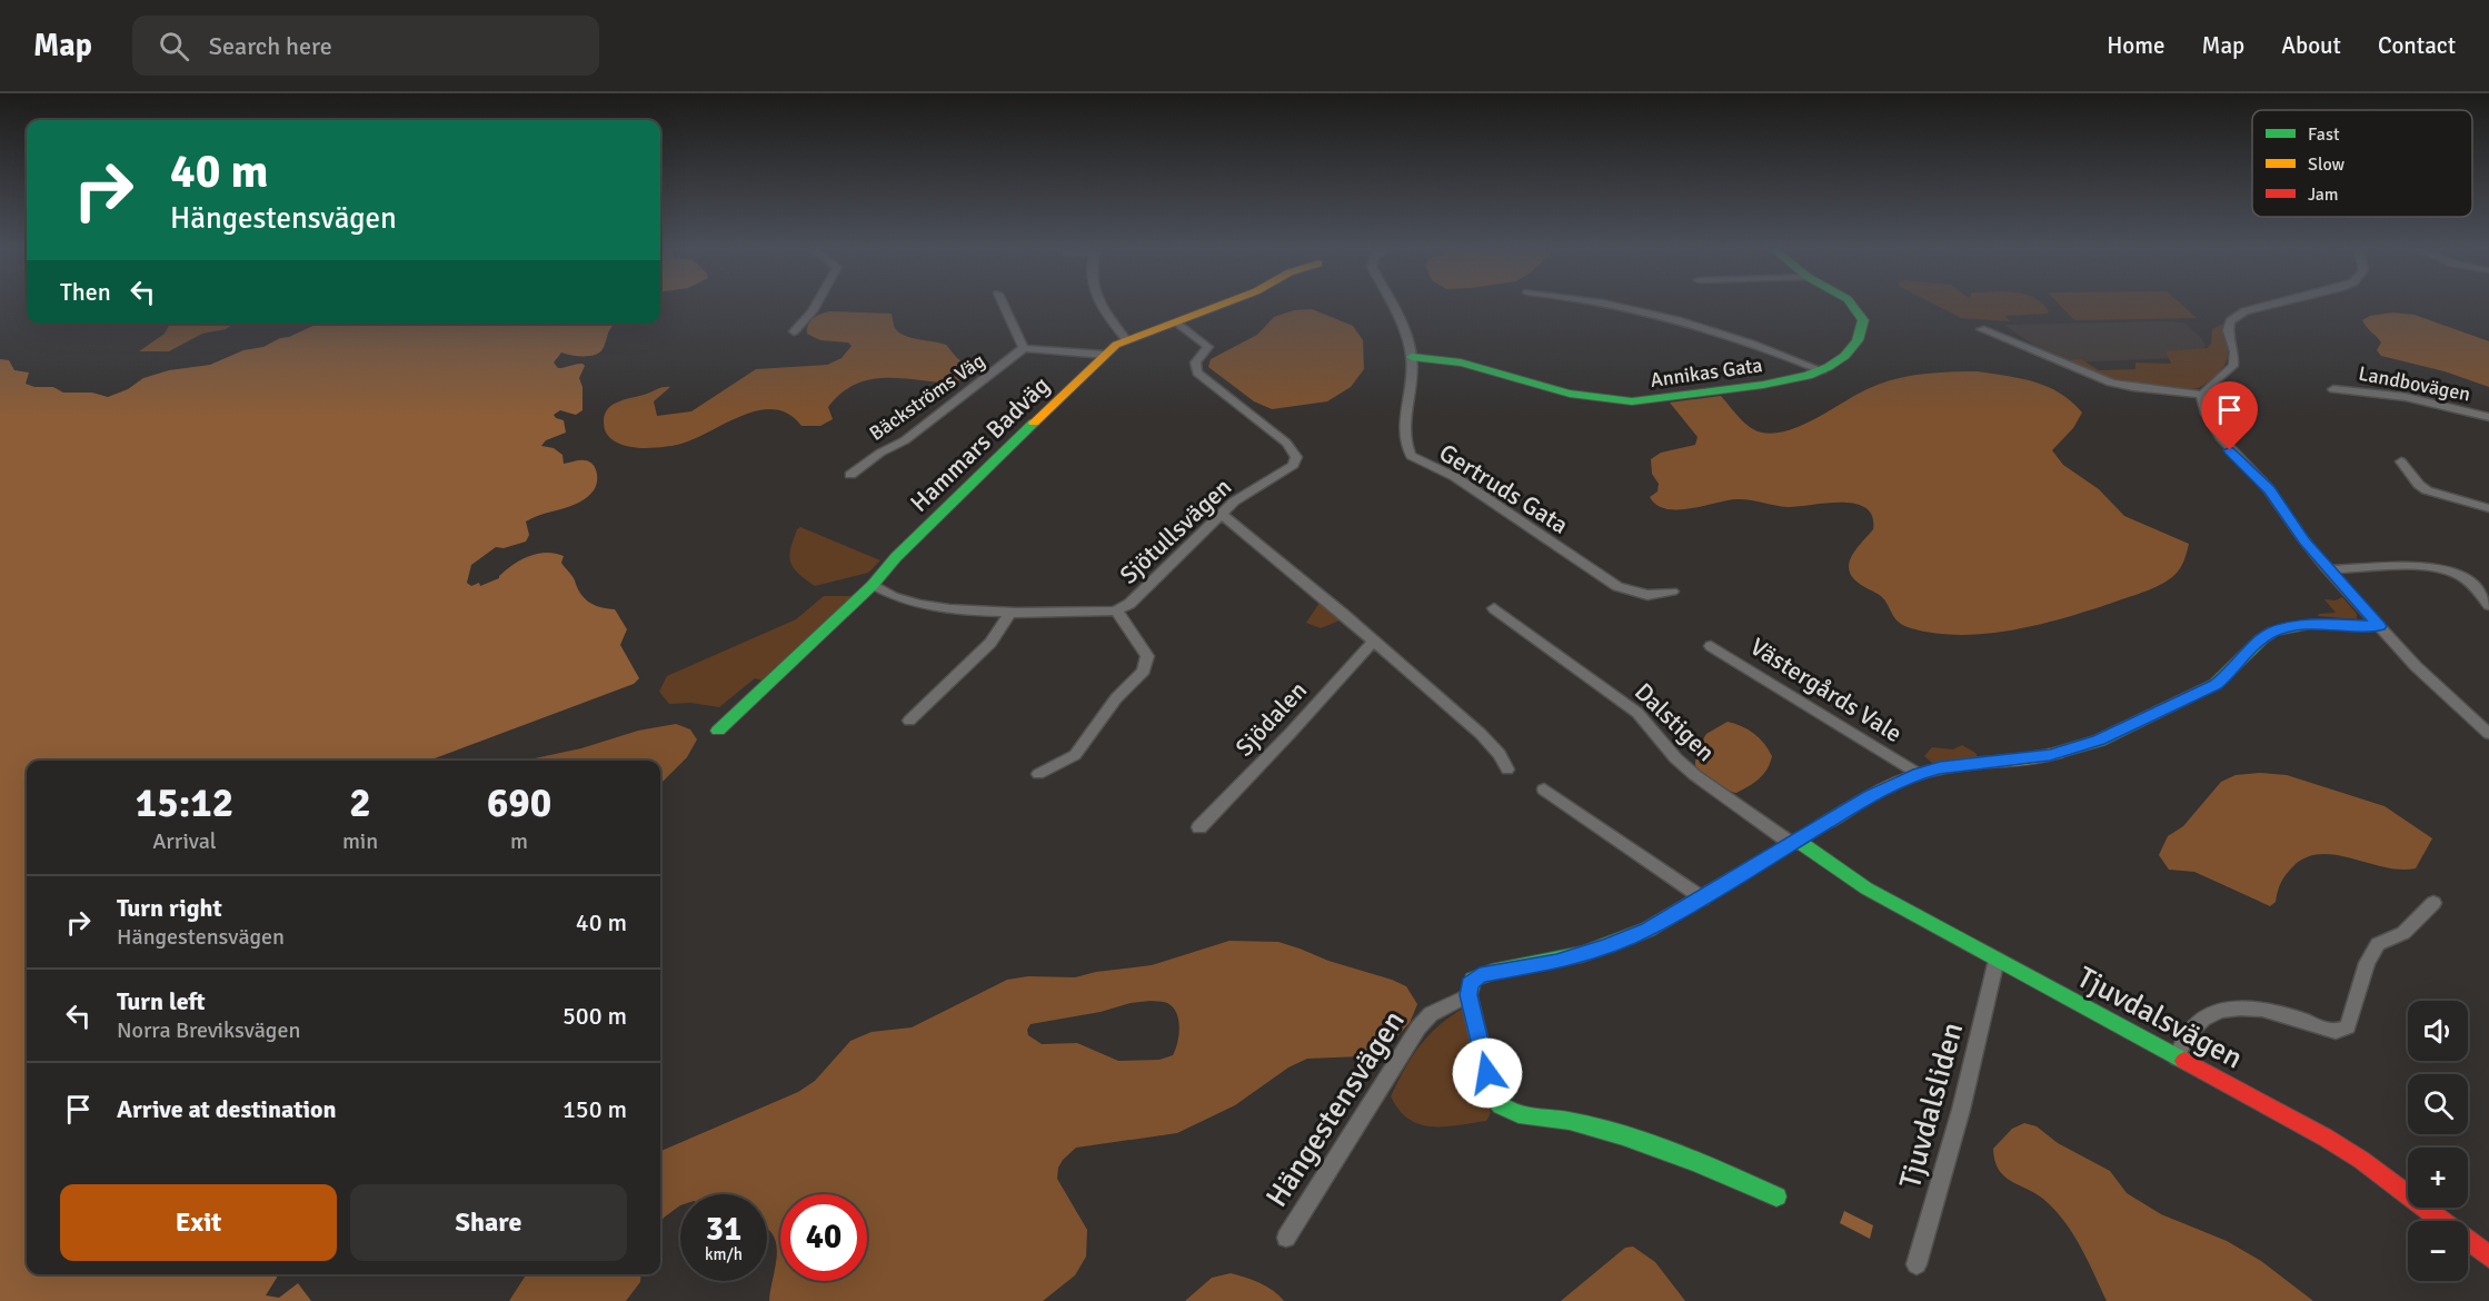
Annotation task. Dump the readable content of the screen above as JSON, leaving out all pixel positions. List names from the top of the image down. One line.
{"streets":{"street":["Annikas Gata","Landbovägen","Bäckströms Väg","Hammars Badväg","Gertruds Gata","Sjötullsvägen","Västergårds Vale","Sjödalen","Dalstigen","Tjuvdalsvägen","Tjuvdalsliden","Hängestensvägen"]},"crossings":[["Annikas Gata","Gertruds Gata"],["Hammars Badväg","Sjötullsvägen"],["Västergårds Vale","Hängestensvägen"],["Dalstigen","Tjuvdalsvägen"],["Dalstigen","Hängestensvägen"],["Tjuvdalsvägen","Tjuvdalsliden"],["Tjuvdalsvägen","Hängestensvägen"]],"legend":["Fast","Slow","Jam"],"page":{"header":"Map","search":"Search here","nav":["Home","Map","About","Contact"],"turn":["40 m","Hängestensvägen"],"then":"Then","eta":["15:12","Arrival","2","min","690","m"],"list":[{"name":"Turn right","note":"Hängestensvägen","value":"40 m"},{"name":"Turn left","note":"Norra Breviksvägen","value":"500 m"},{"name":"Arrive at destination","value":"150 m"}],"map_buttons":["+","−"],"buttons":["Exit","Share"],"speed":"31 km/h","limit":"40"}}
